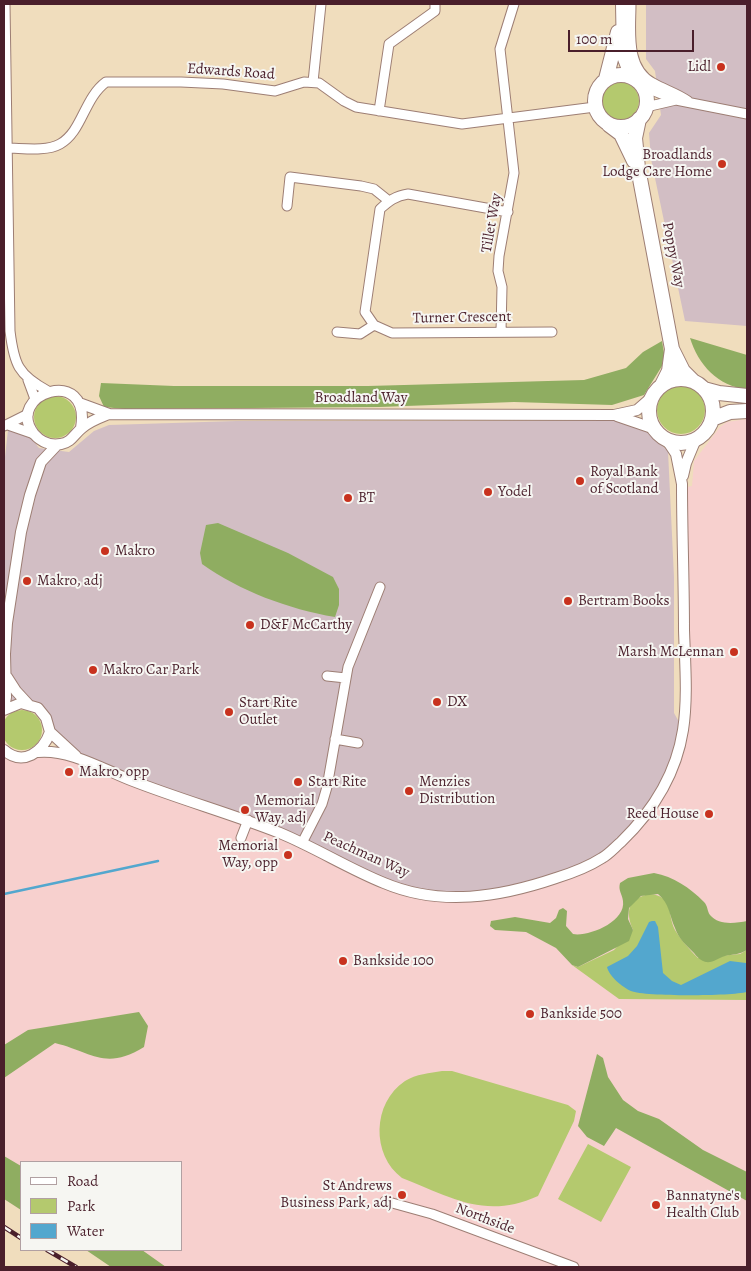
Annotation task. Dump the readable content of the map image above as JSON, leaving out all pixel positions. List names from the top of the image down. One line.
{"streets":{"highway":["Poppy Way"],"street":["Edwards Road","Tillet Way","Turner Crescent","Broadland Way","Peachman Way","Northside"]},"crossings":[["Tillet Way","Turner Crescent"],["Poppy Way","Broadland Way"],["Poppy Way","Peachman Way"],["Broadland Way","Peachman Way"]],"places":["Lidl","Broadlands Lodge Care Home","Royal Bank of Scotland","Yodel","BT","Makro","Makro, adj","Bertram Books","D&F McCarthy","Marsh McLennan","Makro Car Park","DX","Start Rite Outlet","Makro, opp","Start Rite","Menzies Distribution","Memorial Way, adj","Reed House","Memorial Way, opp","Bankside 100","Bankside 500","St Andrews Business Park, adj","Bannatyne's Health Club"],"legend":["Road","Park","Water"],"scale_bar":"100 m"}
